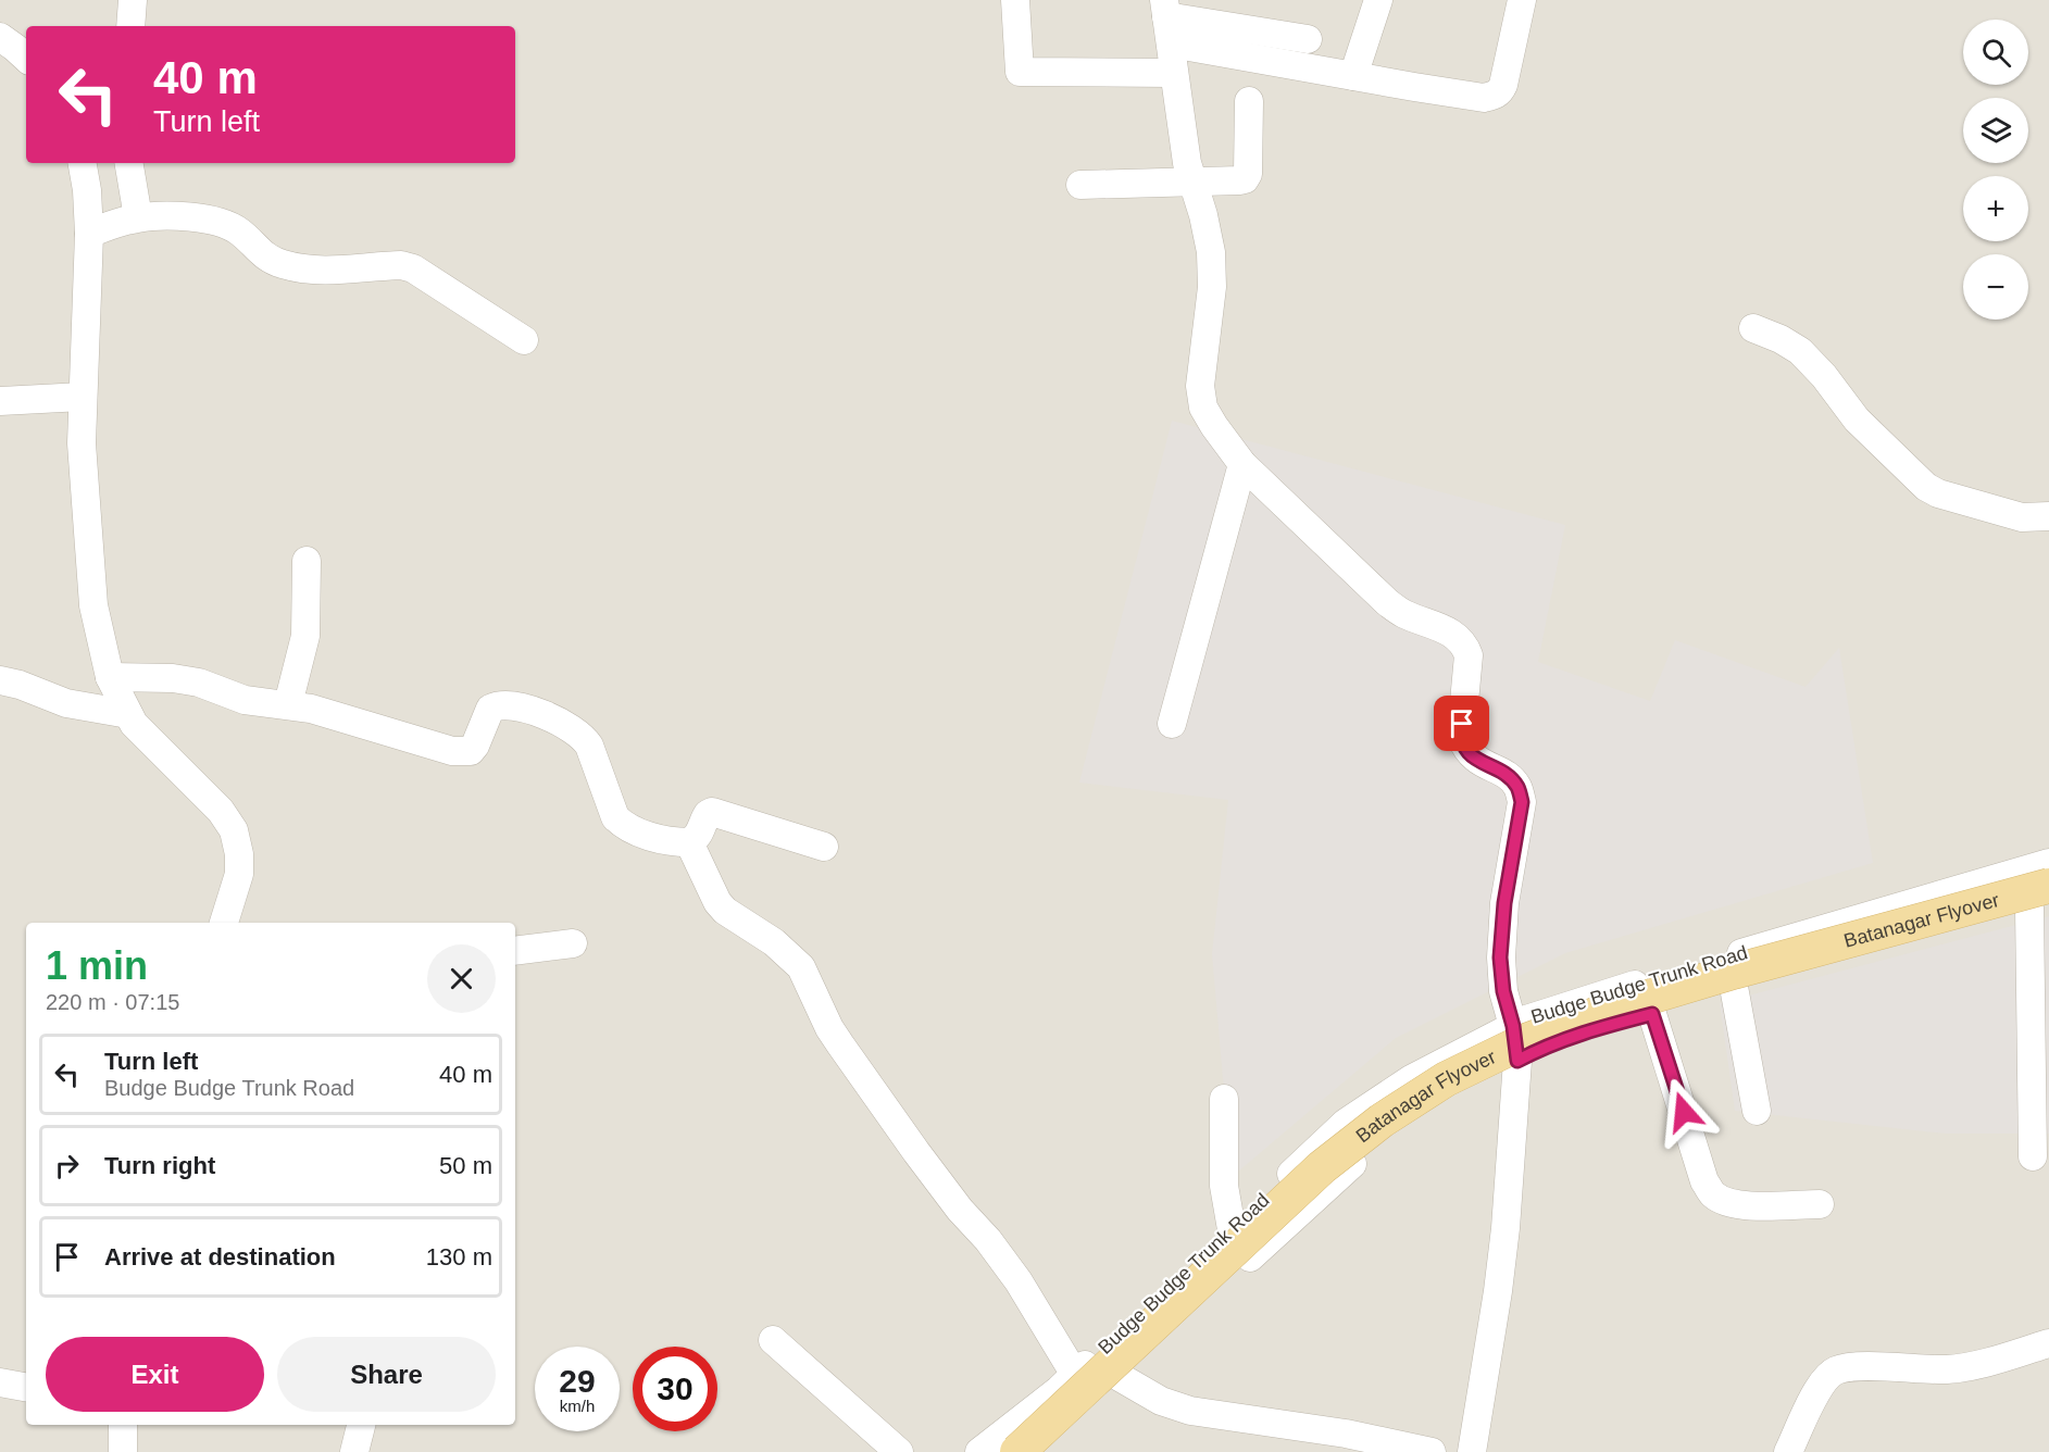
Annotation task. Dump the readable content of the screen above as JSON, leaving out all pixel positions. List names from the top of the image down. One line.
{"streets":{"main road":["Batanagar Flyover"],"street":["Budge Budge Trunk Road"]},"crossings":[["Batanagar Flyover","Budge Budge Trunk Road"]],"page":{"map_buttons":["+","−"],"turn":["40 m","Turn left"],"heading":["1 min","220 m · 07:15"],"list":[{"name":"Turn left","note":"Budge Budge Trunk Road","value":"40 m"},{"name":"Turn right","value":"50 m"},{"name":"Arrive at destination","value":"130 m"}],"buttons":["Exit","Share"],"speed":"29 km/h","limit":"30"}}
